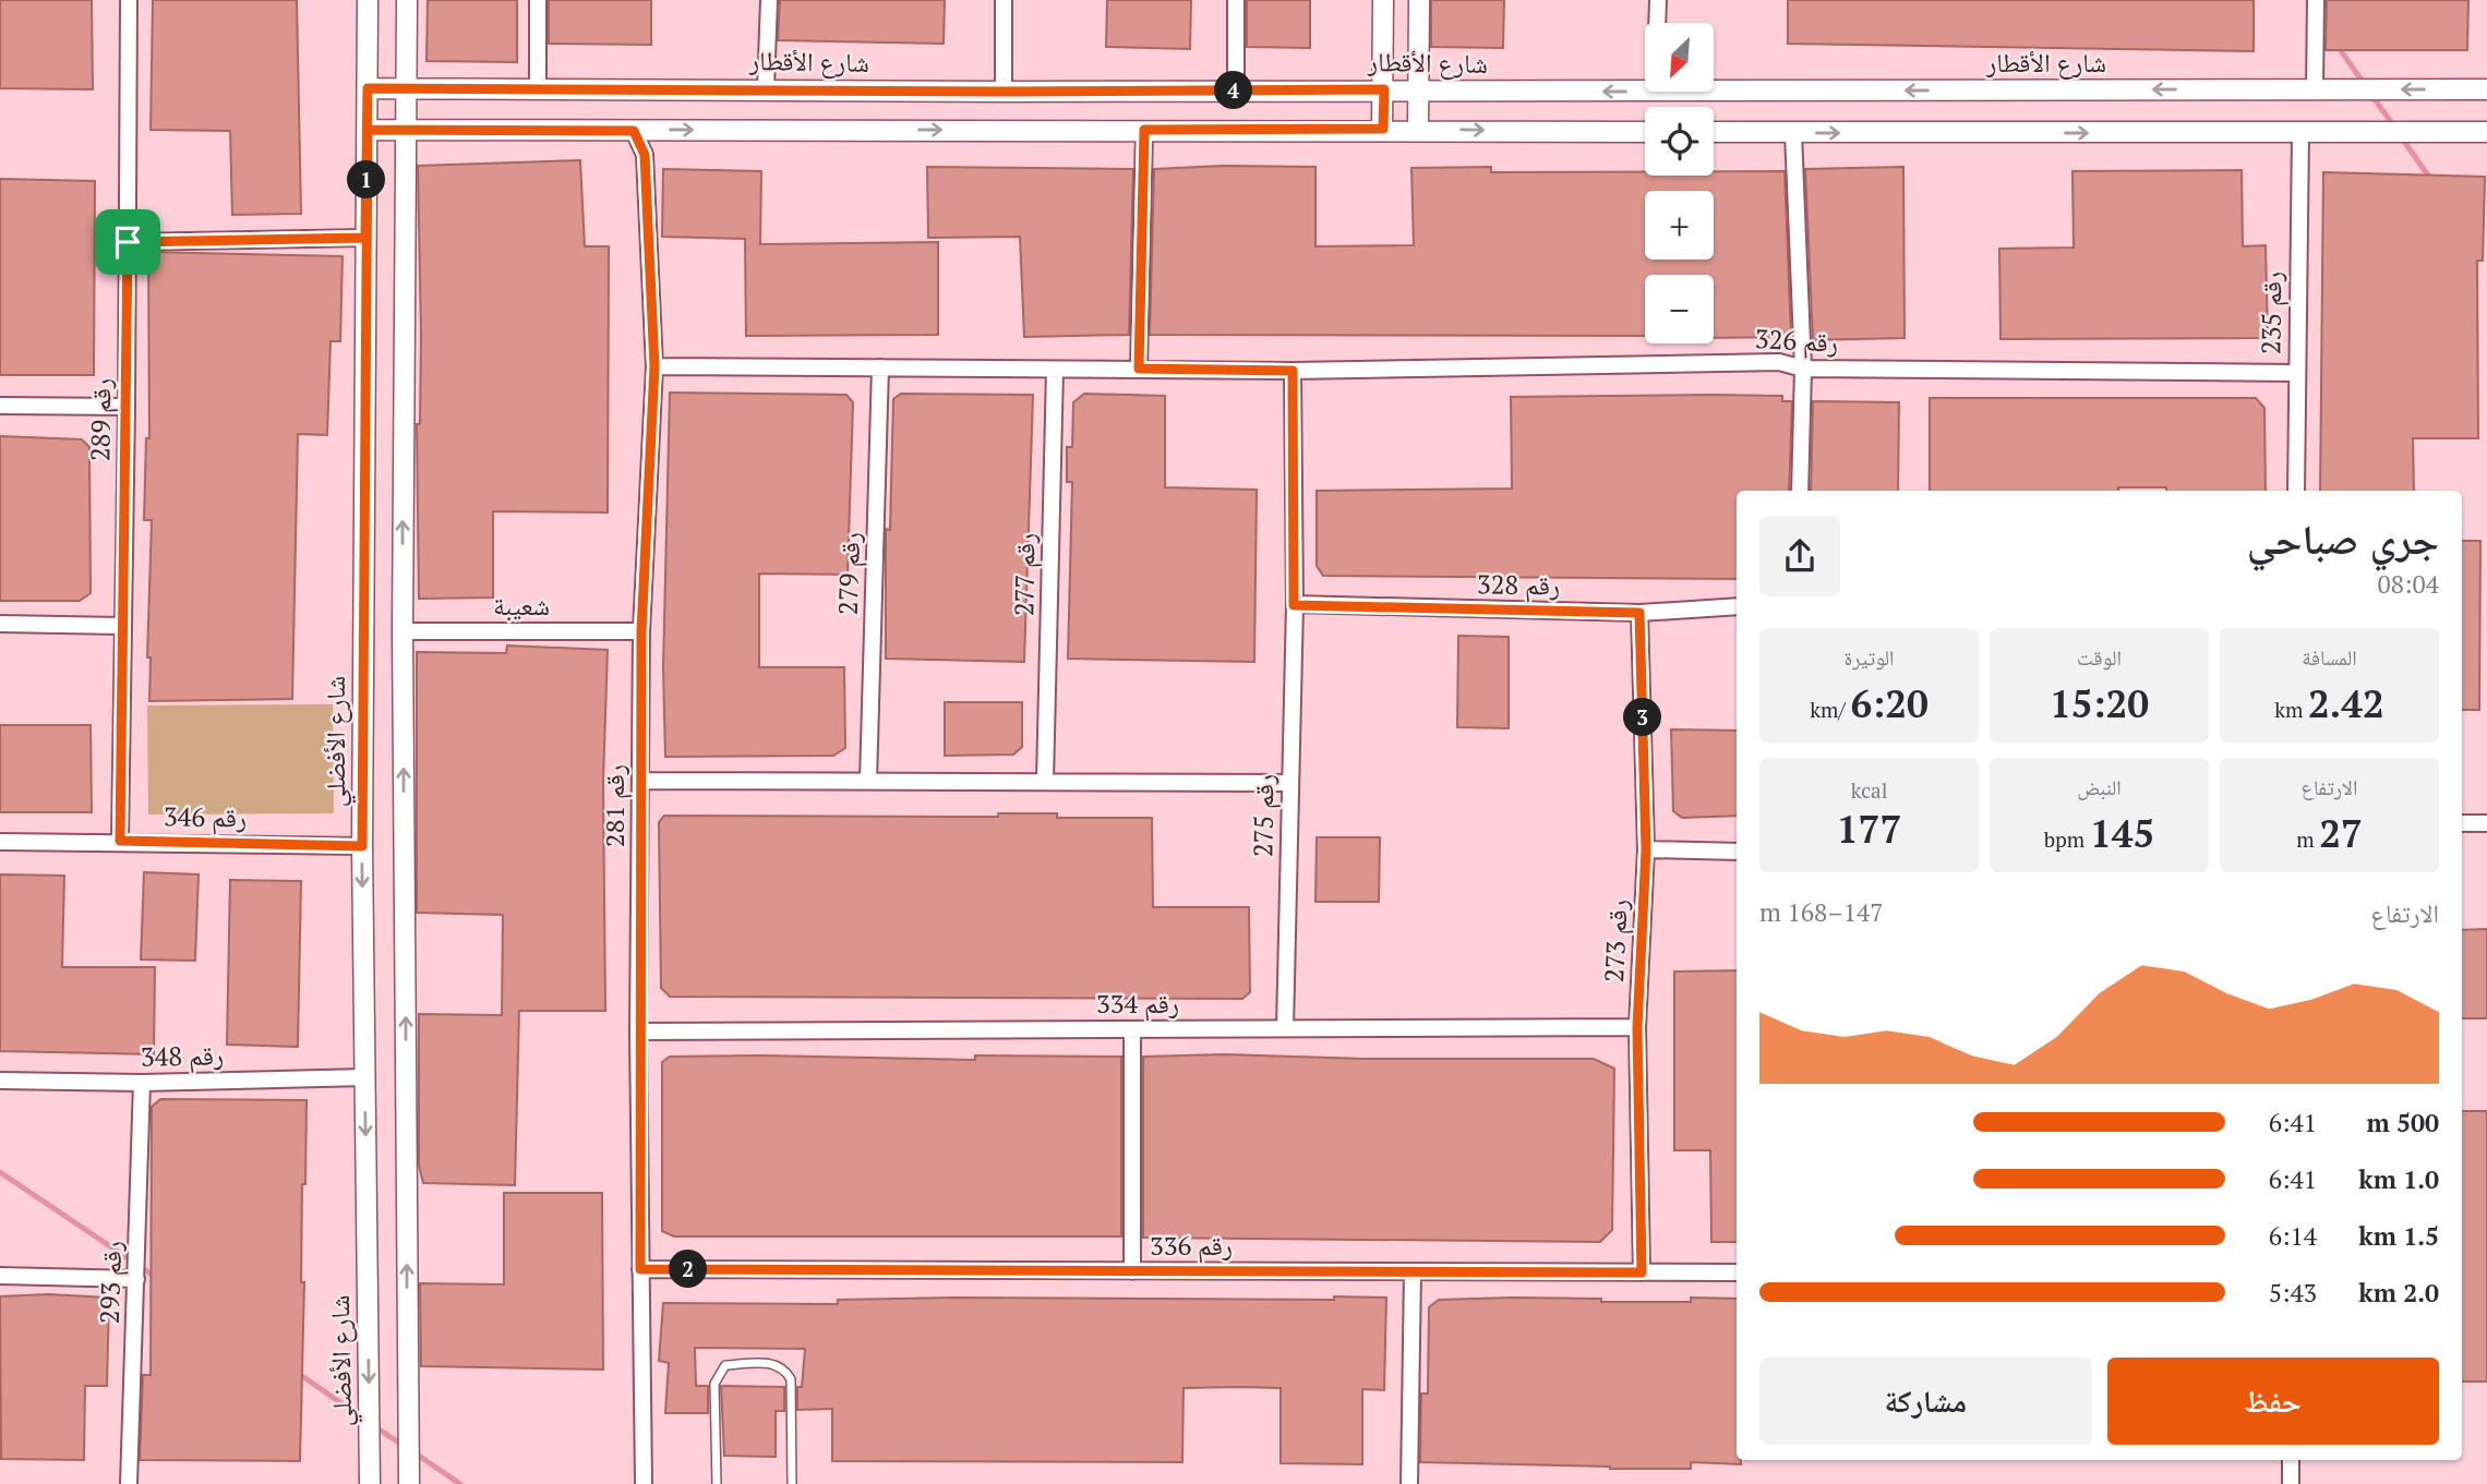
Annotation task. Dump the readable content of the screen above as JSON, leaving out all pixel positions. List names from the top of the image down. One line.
{"streets":{"street":["شارع الأقطار","رقم 235","رقم 326","رقم 289","رقم 279","رقم 277","رقم 328","شعيبة","شارع الأفضلي","رقم 281","رقم 275","رقم 346","رقم 273","رقم 334","رقم 348","رقم 336","رقم 293"]},"crossings":[["شارع الأقطار","شارع الأفضلي"],["رقم 235","رقم 326"],["رقم 326","رقم 279"],["رقم 326","رقم 277"],["رقم 326","رقم 281"],["رقم 326","رقم 275"],["رقم 289","رقم 346"],["رقم 328","رقم 275"],["رقم 328","رقم 273"],["شعيبة","رقم 281"],["شارع الأفضلي","رقم 346"],["شارع الأفضلي","رقم 348"],["رقم 281","رقم 334"],["رقم 281","رقم 336"],["رقم 275","رقم 334"],["رقم 273","رقم 334"],["رقم 273","رقم 336"],["رقم 348","رقم 293"]],"north":"bottom left","page":{"map_buttons":["+","−"],"pins":["4","1","3","2"],"heading":["جري صباحي","08:04"],"stats":[["المسافة","2.42 km"],["الوقت","15:20"],["الوتيرة","6:20 /km"],["الارتفاع","27 m"],["النبض","145 bpm"],["kcal","177"]],"chart":["الارتفاع","147–168 m"],"list":[{"name":"500 m","note":"6:41"},{"name":"1.0 km","note":"6:41"},{"name":"1.5 km","note":"6:14"},{"name":"2.0 km","note":"5:43"}],"buttons":["حفظ","مشاركة"]}}
